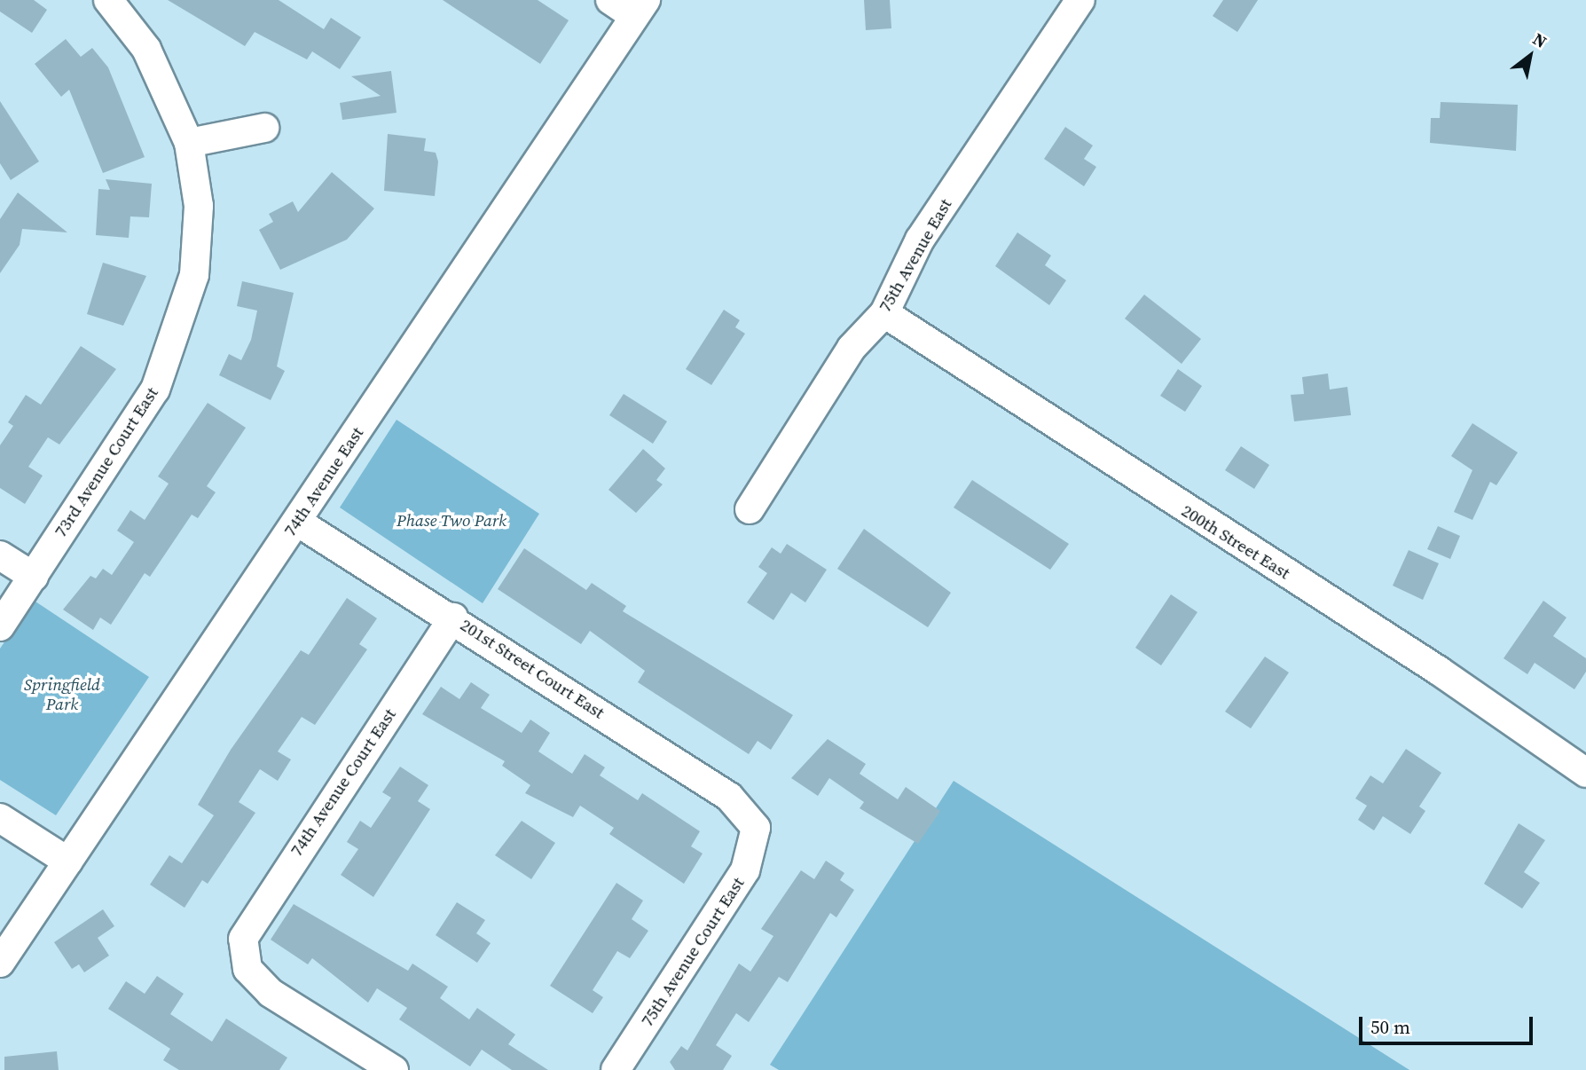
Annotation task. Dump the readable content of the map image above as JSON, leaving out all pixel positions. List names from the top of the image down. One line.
{"streets":{"street":["75th Avenue East","73rd Avenue Court East","74th Avenue East","200th Street East","201st Street Court East","74th Avenue Court East","75th Avenue Court East"]},"crossings":[["75th Avenue East","200th Street East"],["74th Avenue East","201st Street Court East"],["201st Street Court East","74th Avenue Court East"],["201st Street Court East","75th Avenue Court East"]],"parks":["Phase Two Park","Springfield Park"],"scale_bar":"50 m","north":"top right"}
